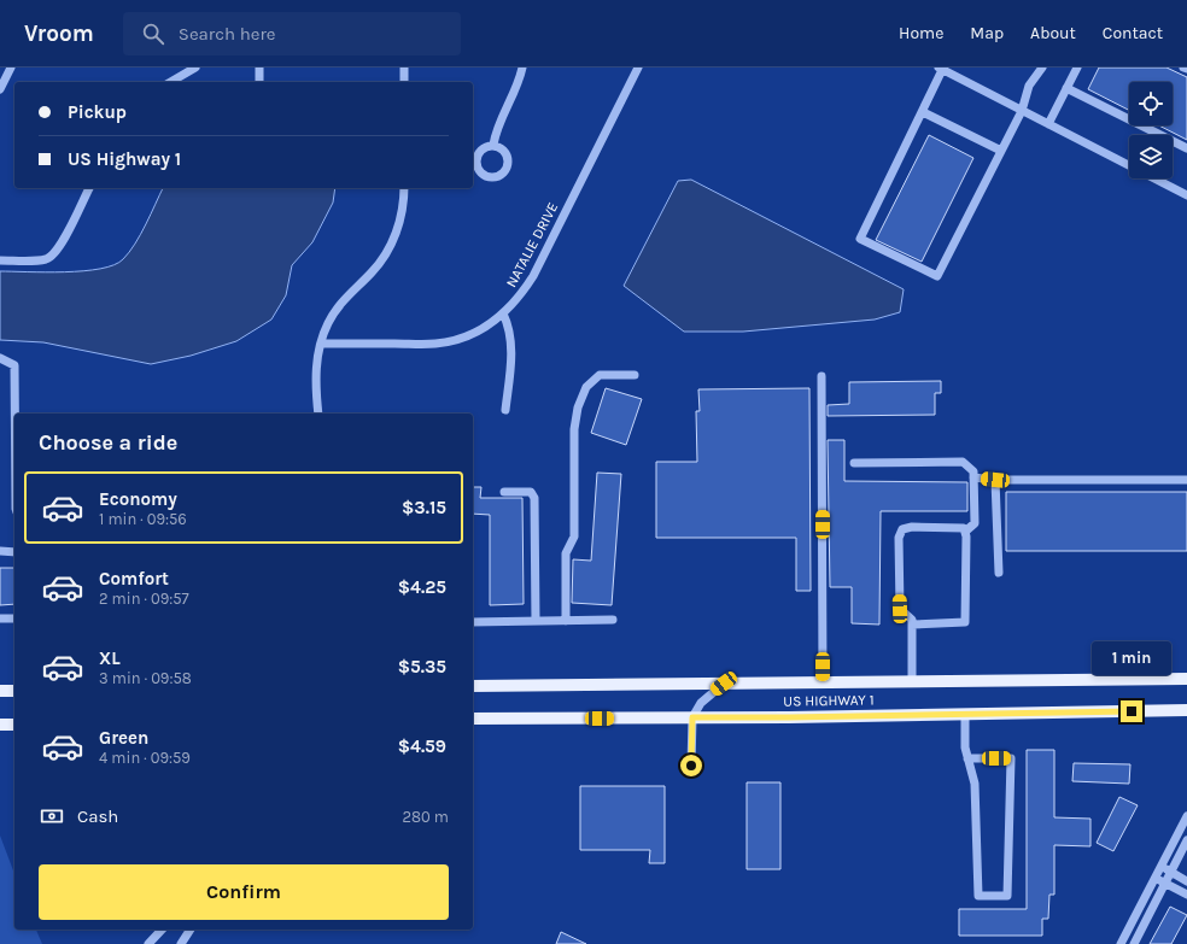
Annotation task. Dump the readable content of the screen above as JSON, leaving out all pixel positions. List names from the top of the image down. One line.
{"streets":{"main road":["US HIGHWAY 1"],"street":["NATALIE DRIVE"]},"page":{"header":"Vroom","search":"Search here","nav":["Home","Map","About","Contact"],"banner":["Pickup","US Highway 1"],"heading":"Choose a ride","list":[{"name":"Economy","note":"1 min · 09:56","value":"$3.15"},{"name":"Comfort","note":"2 min · 09:57","value":"$4.25"},{"name":"XL","note":"3 min · 09:58","value":"$5.35"},{"name":"Green","note":"4 min · 09:59","value":"$4.59"}],"bubble":"1 min","pay":["Cash","280 m"],"buttons":"Confirm"}}
